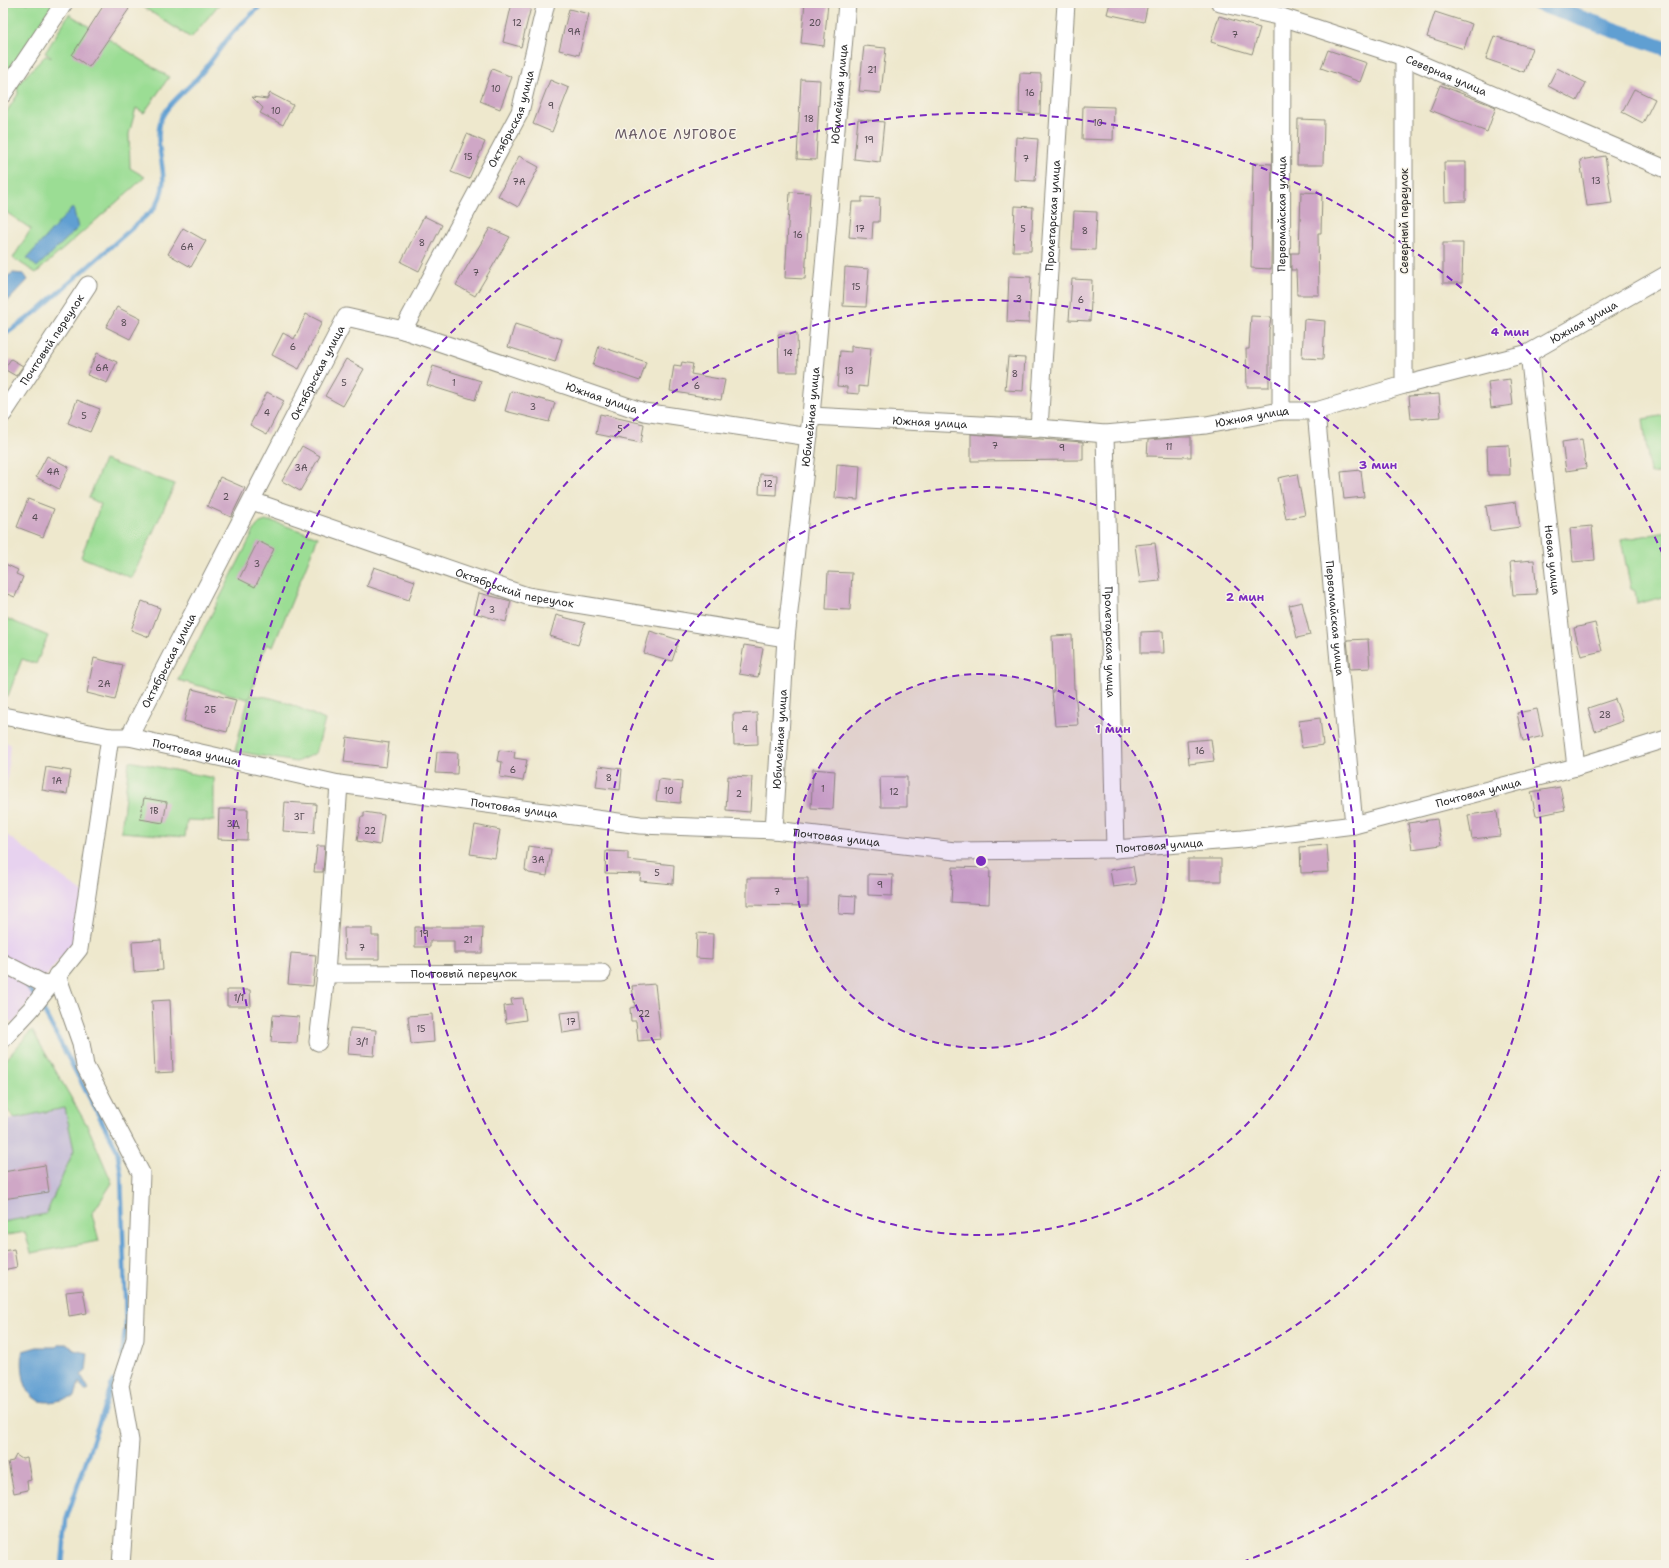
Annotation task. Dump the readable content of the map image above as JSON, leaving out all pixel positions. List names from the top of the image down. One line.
{"streets":{"street":["Северная улица","Юбилейная улица","Октябрьская улица","Первомайская улица","Пролетарская улица","Северный переулок","Южная улица","Почтовый переулок","Новая улица","Октябрьский переулок","Почтовая улица"]},"crossings":[["Северная улица","Первомайская улица"],["Северная улица","Северный переулок"],["Юбилейная улица","Южная улица"],["Юбилейная улица","Октябрьский переулок"],["Юбилейная улица","Почтовая улица"],["Октябрьская улица","Южная улица"],["Октябрьская улица","Октябрьский переулок"],["Октябрьская улица","Почтовая улица"],["Первомайская улица","Южная улица"],["Первомайская улица","Почтовая улица"],["Пролетарская улица","Южная улица"],["Пролетарская улица","Почтовая улица"],["Северный переулок","Южная улица"],["Южная улица","Новая улица"],["Новая улица","Почтовая улица"]],"districts":["МАЛОЕ ЛУГОВОЕ"],"house_numbers":["12","20","9А","7","21","10","16","9","10","18","10","19","15","7","13","7А","17","5","8","16","8","6А","7","15","3","6","8","6","14","6А","13","8","5","1","6","3","4","5","5","7","11","9","3А","4А","12","2","4","3","3","2А","2Б","28","4","16","6","8","1А","1","10","12","2","1В","3Г","3Д","22","3А","5","9","7","19","21","7","1/1","22","17","15","3/1"],"rings":["4 мин","3 мин","2 мин","1 мин"]}
